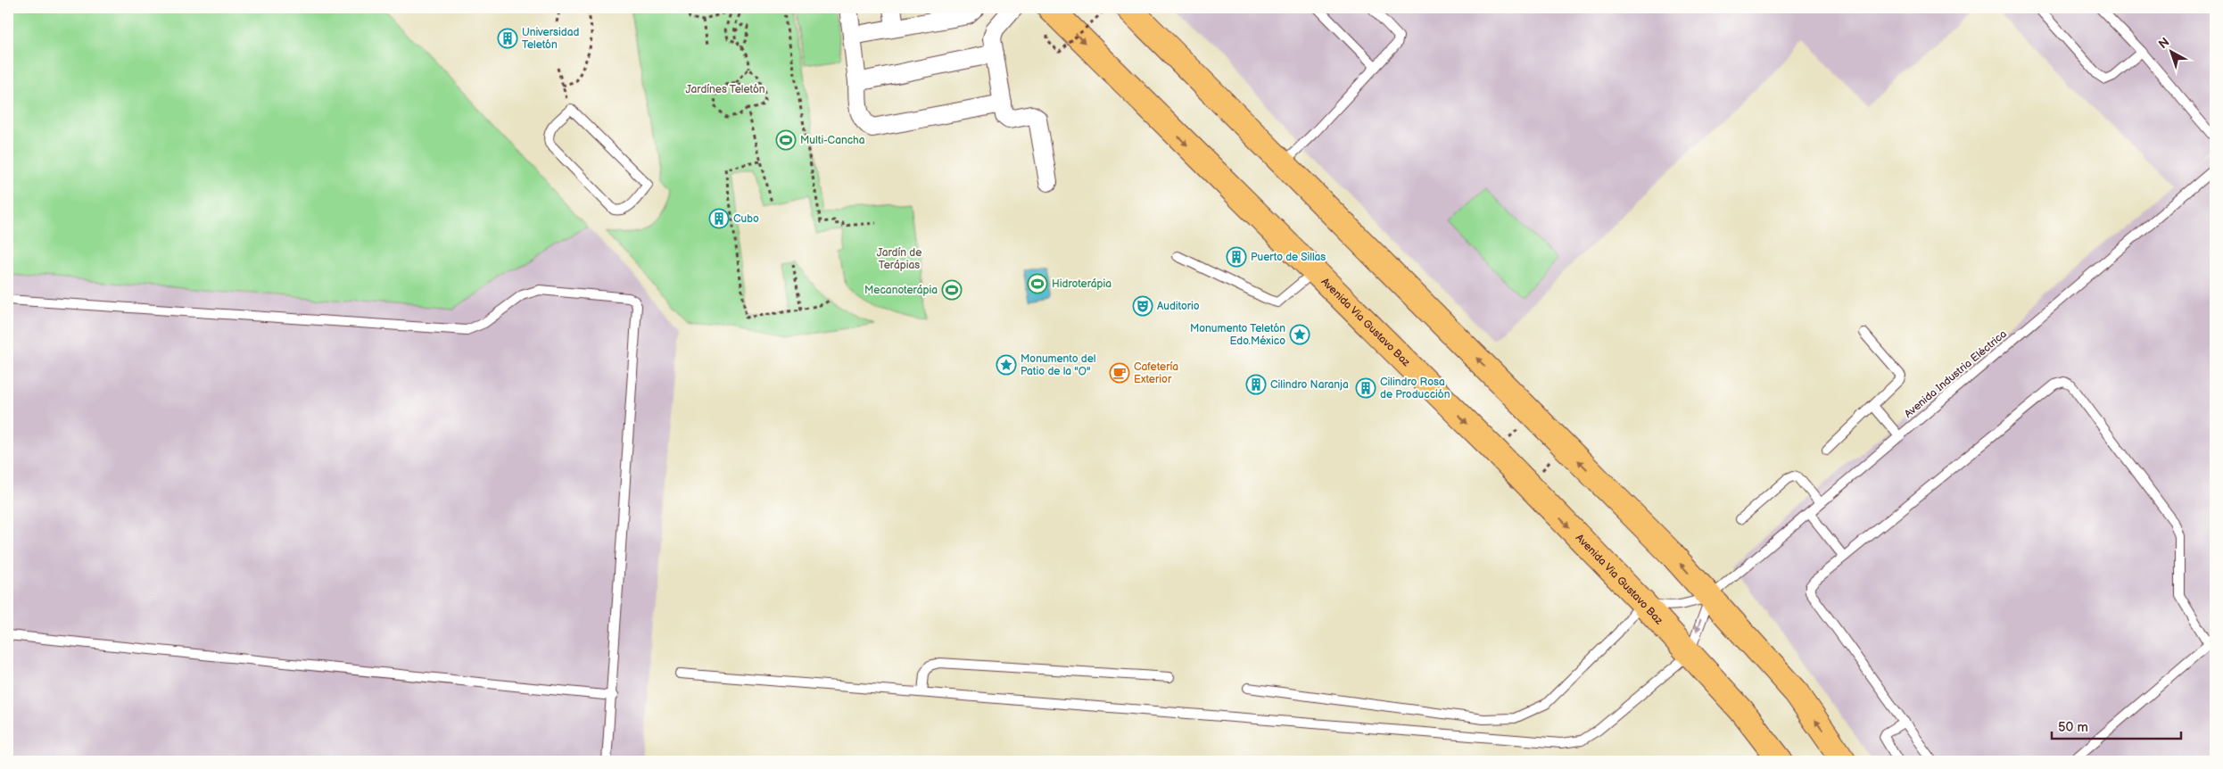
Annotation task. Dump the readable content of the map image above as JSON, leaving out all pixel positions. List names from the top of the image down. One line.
{"streets":{"main road":["Avenida Via Gustavo Baz"],"lane":["Avenida Industria Eléctrica"]},"crossings":[["Avenida Via Gustavo Baz","Avenida Industria Eléctrica"]],"parks":["Jardínes Teletón","Jardín de Terápias"],"places":{"building":["Universidad Teletón","Cubo","Puerto de Sillas","Cilindro Naranja","Cilindro Rosa de Producción"],"sports":["Multi-Cancha","Hidroterápia","Mecanoterápia"],"theatre":["Auditorio"],"place":["Monumento Teletón Edo.México","Monumento del Patio de la \"O\""],"cafe":["Cafetería Exterior"]},"scale_bar":"50 m","north":"top left"}
